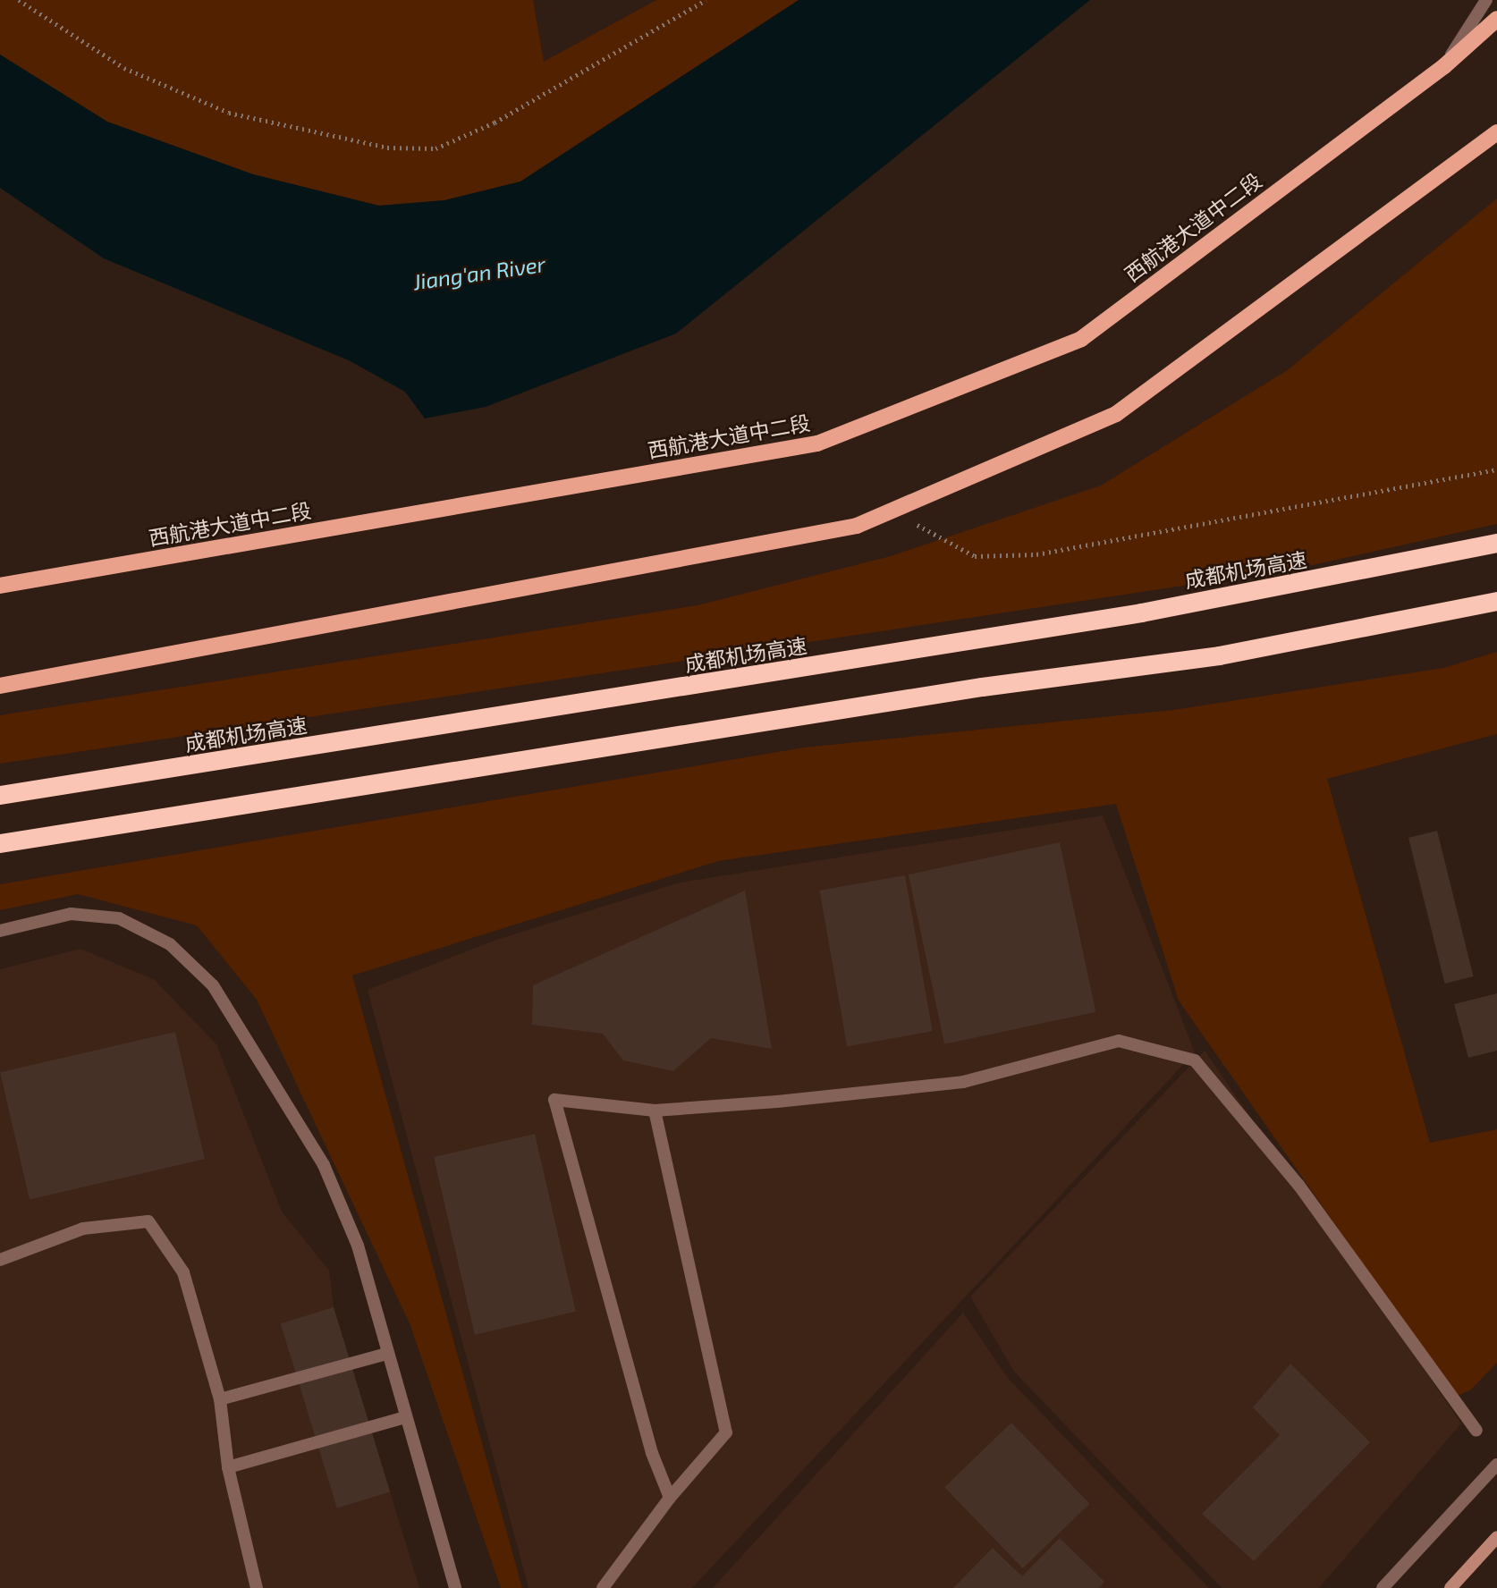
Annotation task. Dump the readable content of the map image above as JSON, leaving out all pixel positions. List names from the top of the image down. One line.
{"streets":{"highway":["成都机场高速"],"main road":["西航港大道中二段"]},"water":["Jiang'an River"]}
